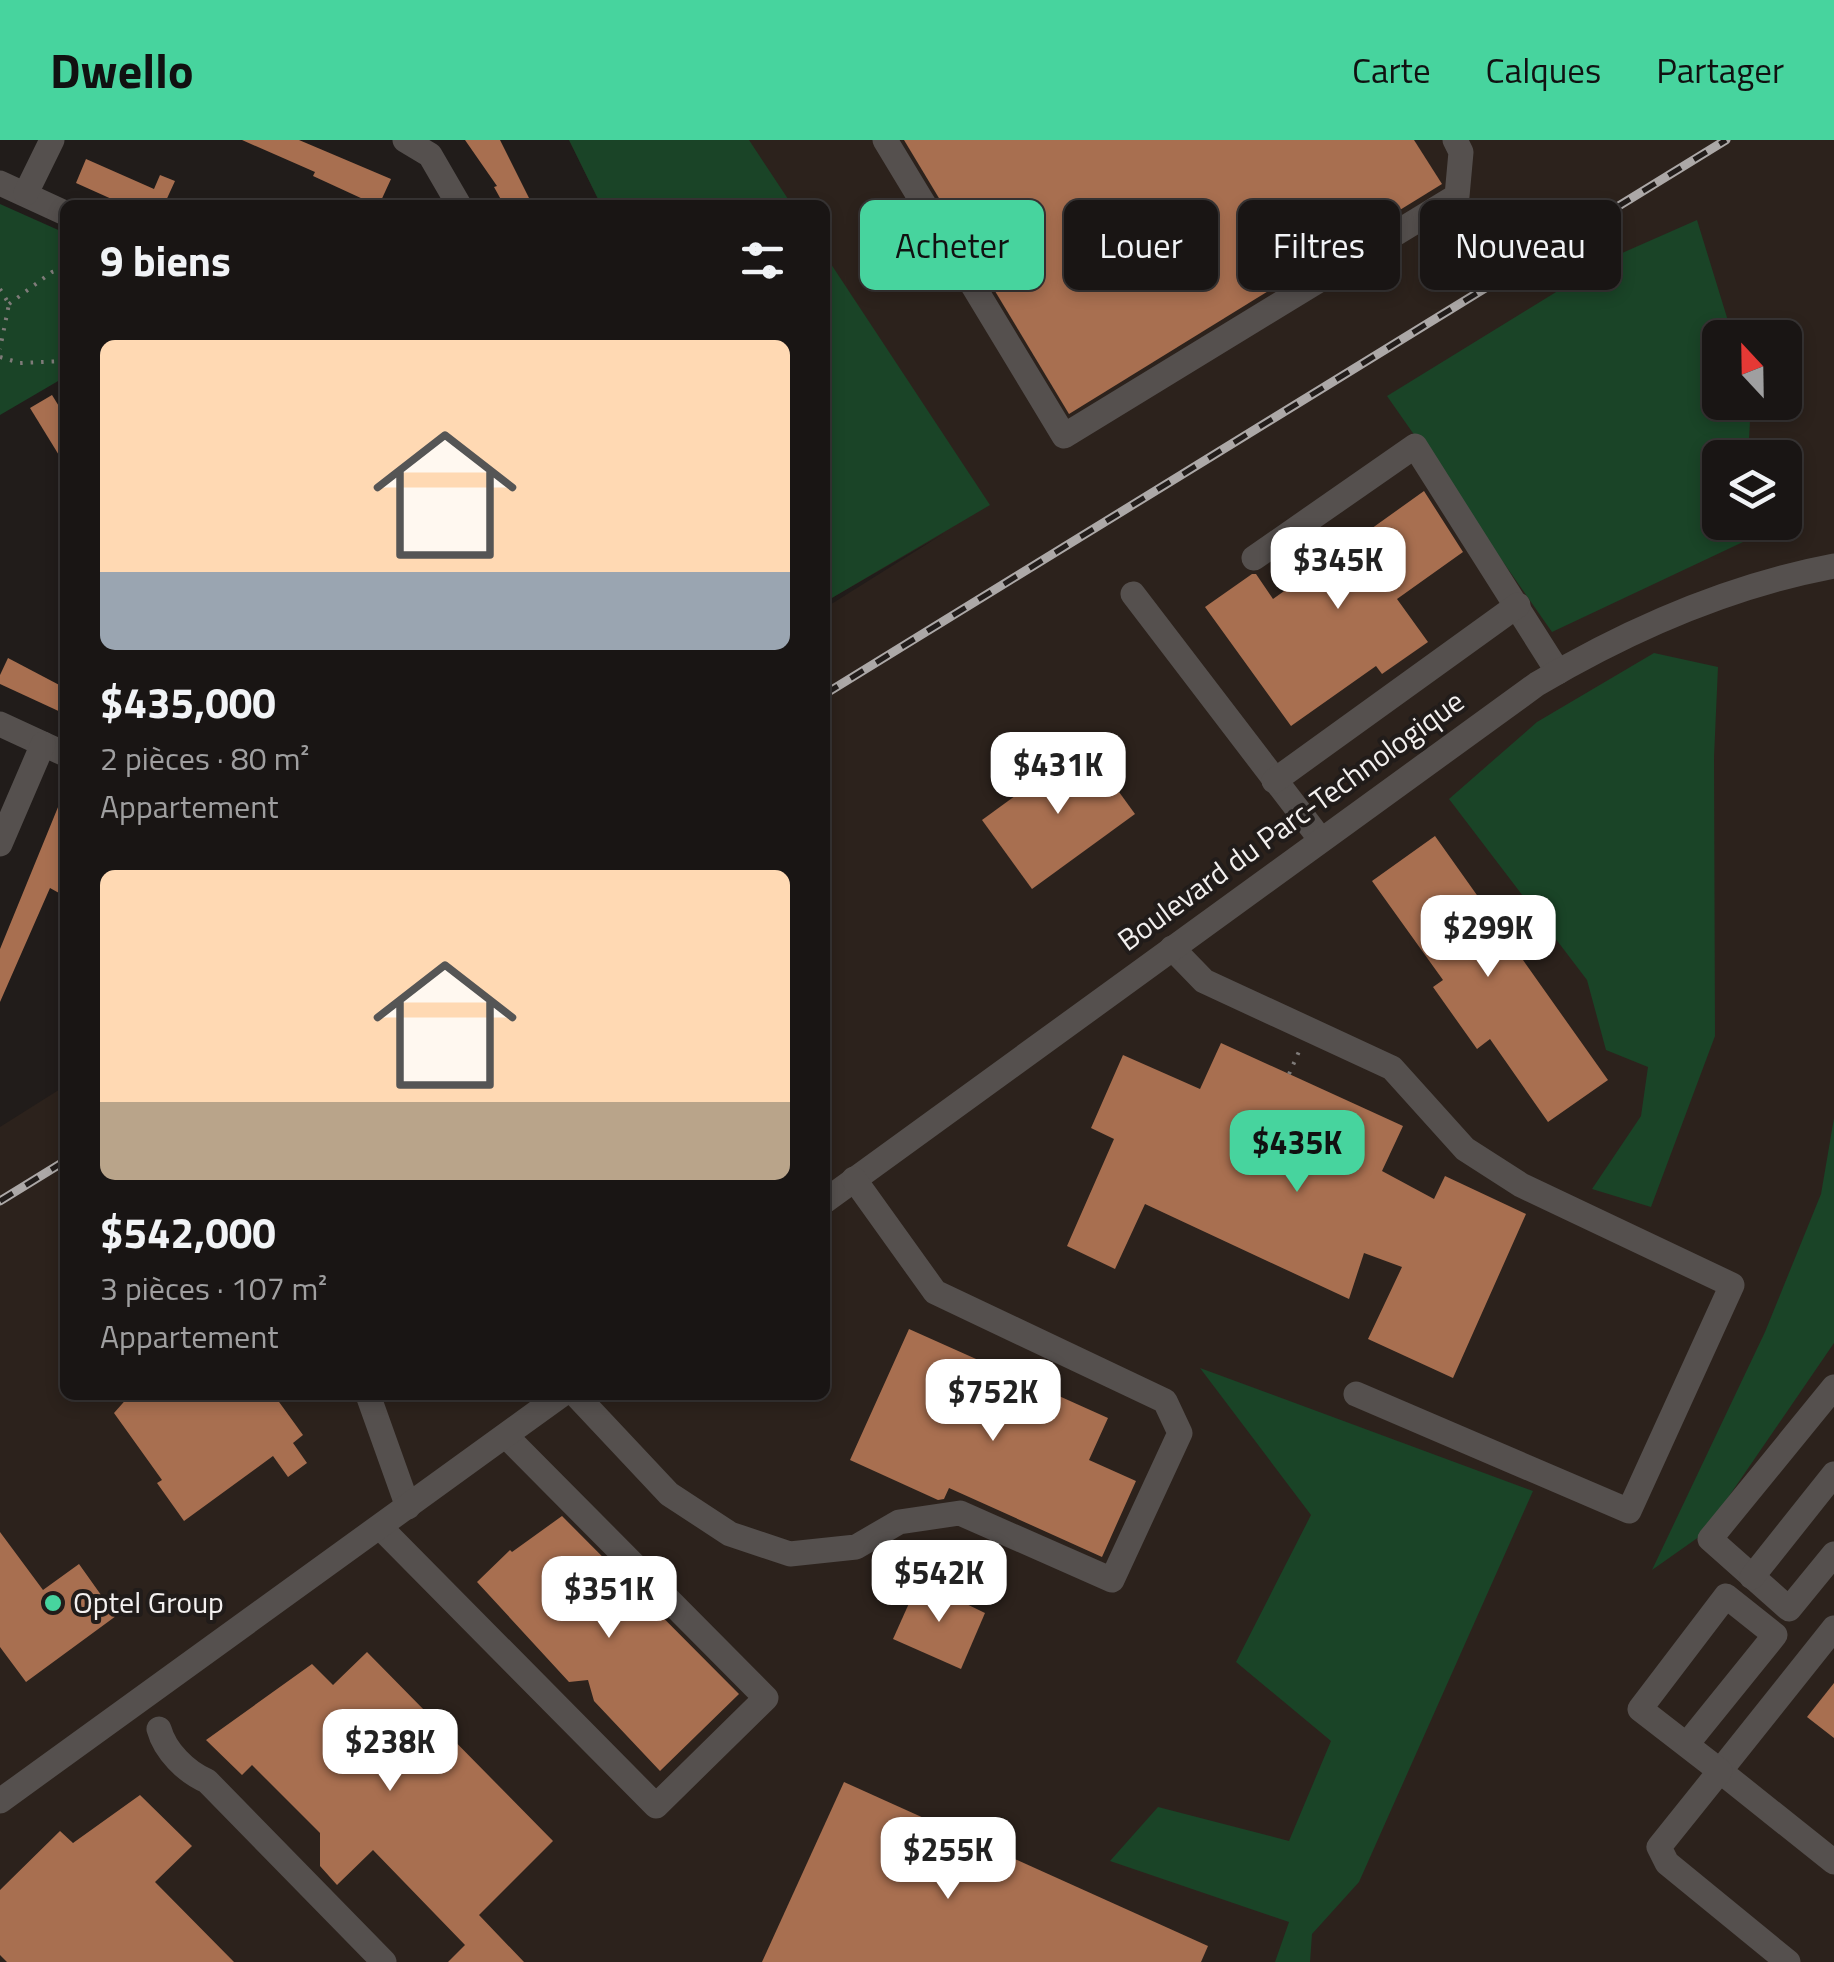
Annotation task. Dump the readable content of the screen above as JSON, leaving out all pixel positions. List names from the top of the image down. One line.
{"streets":{"street":["Boulevard du Parc-Technologique"]},"places":["Optel Group"],"north":"top","page":{"header":"Dwello","nav":["Carte","Calques","Partager"],"chip":["Acheter","Louer","Filtres","Nouveau"],"heading":"9 biens","list":[{"name":"$435,000","note":"2 pièces · 80 m² · Appartement"},{"name":"$542,000","note":"3 pièces · 107 m² · Appartement"}],"price":["$345K","$431K","$299K","$435K","$752K","$542K","$351K","$238K","$255K"]}}
